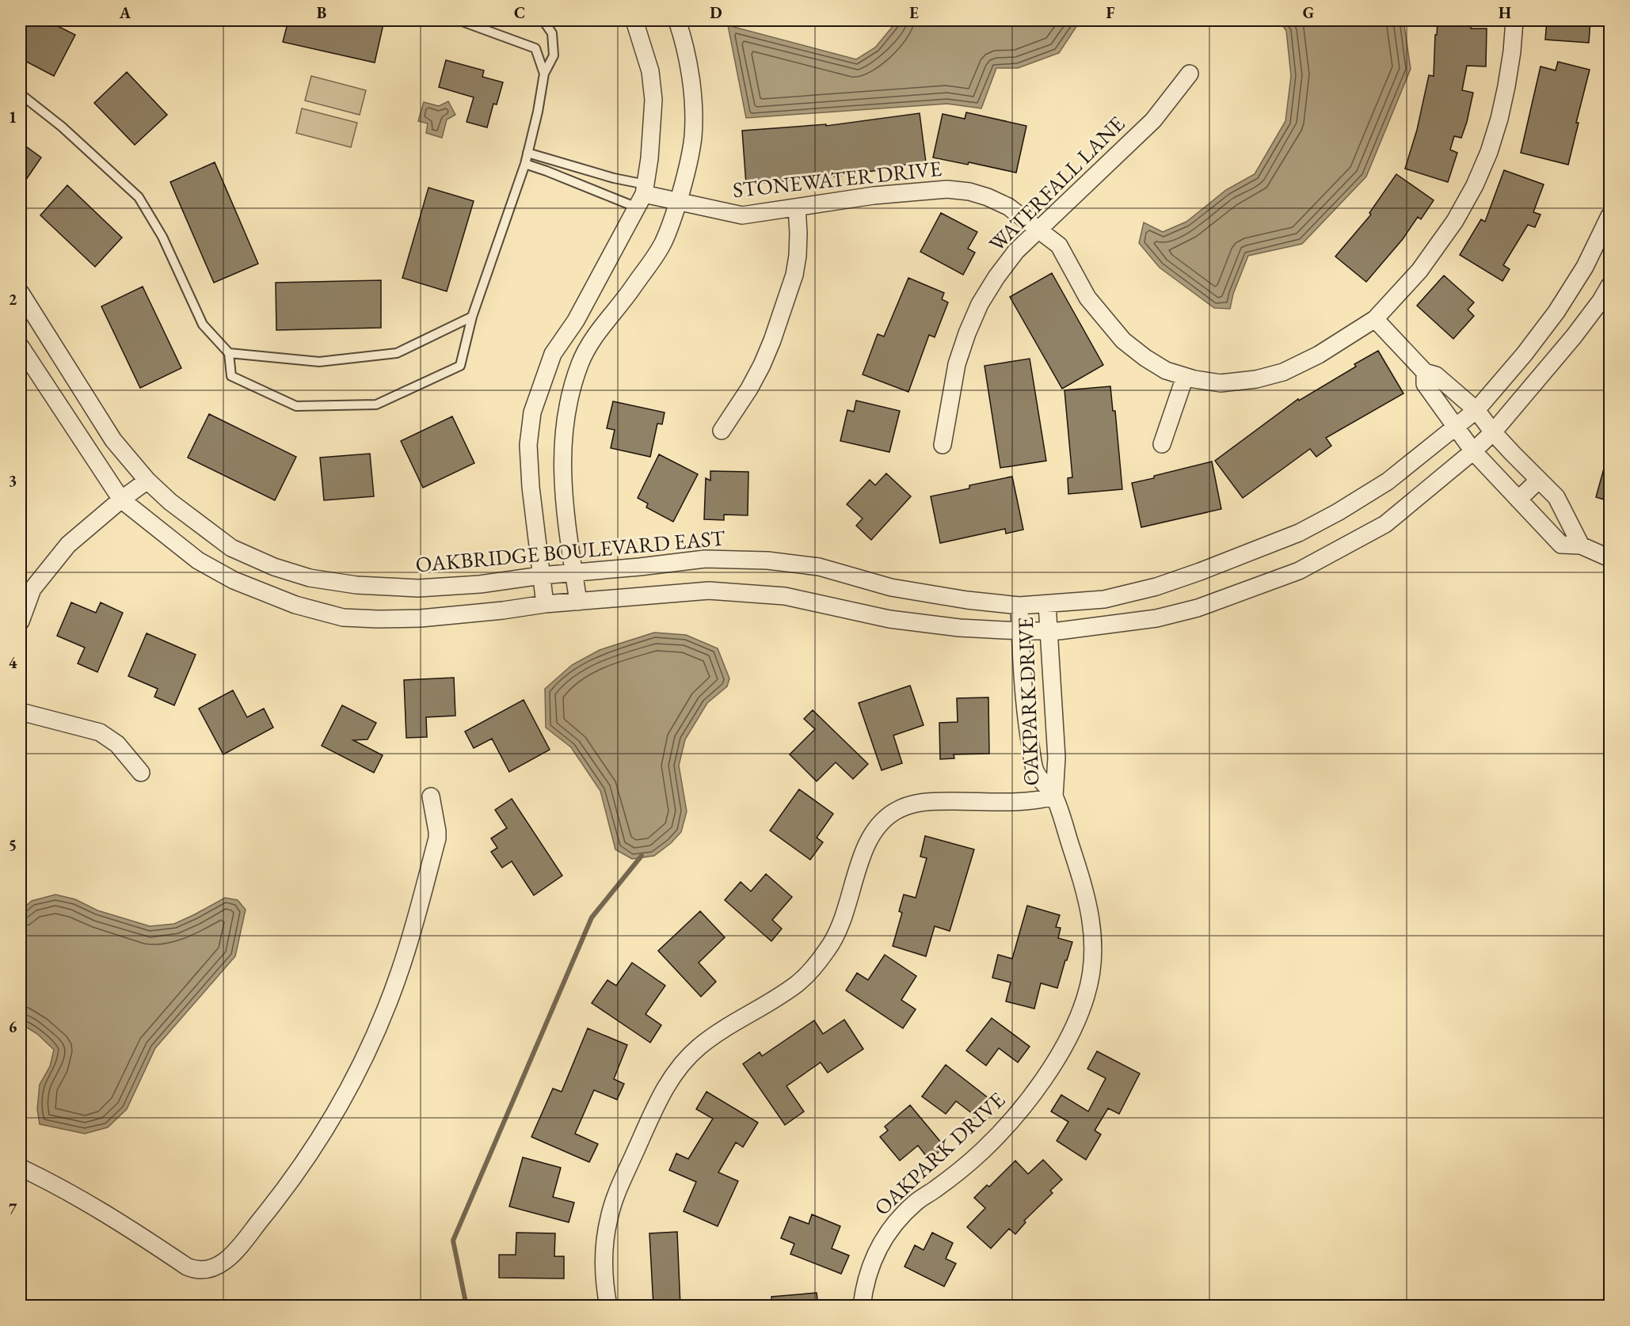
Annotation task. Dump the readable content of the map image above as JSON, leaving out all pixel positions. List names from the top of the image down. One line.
{"streets":{"street":["STONEWATER DRIVE","WATERFALL LANE","OAKBRIDGE BOULEVARD EAST","OAKPARK DRIVE"]},"crossings":[["STONEWATER DRIVE","WATERFALL LANE"],["OAKBRIDGE BOULEVARD EAST","OAKPARK DRIVE"]],"grid":{"columns":["A","B","C","D","E","F","G","H"],"rows":["1","2","3","4","5","6","7"]}}
